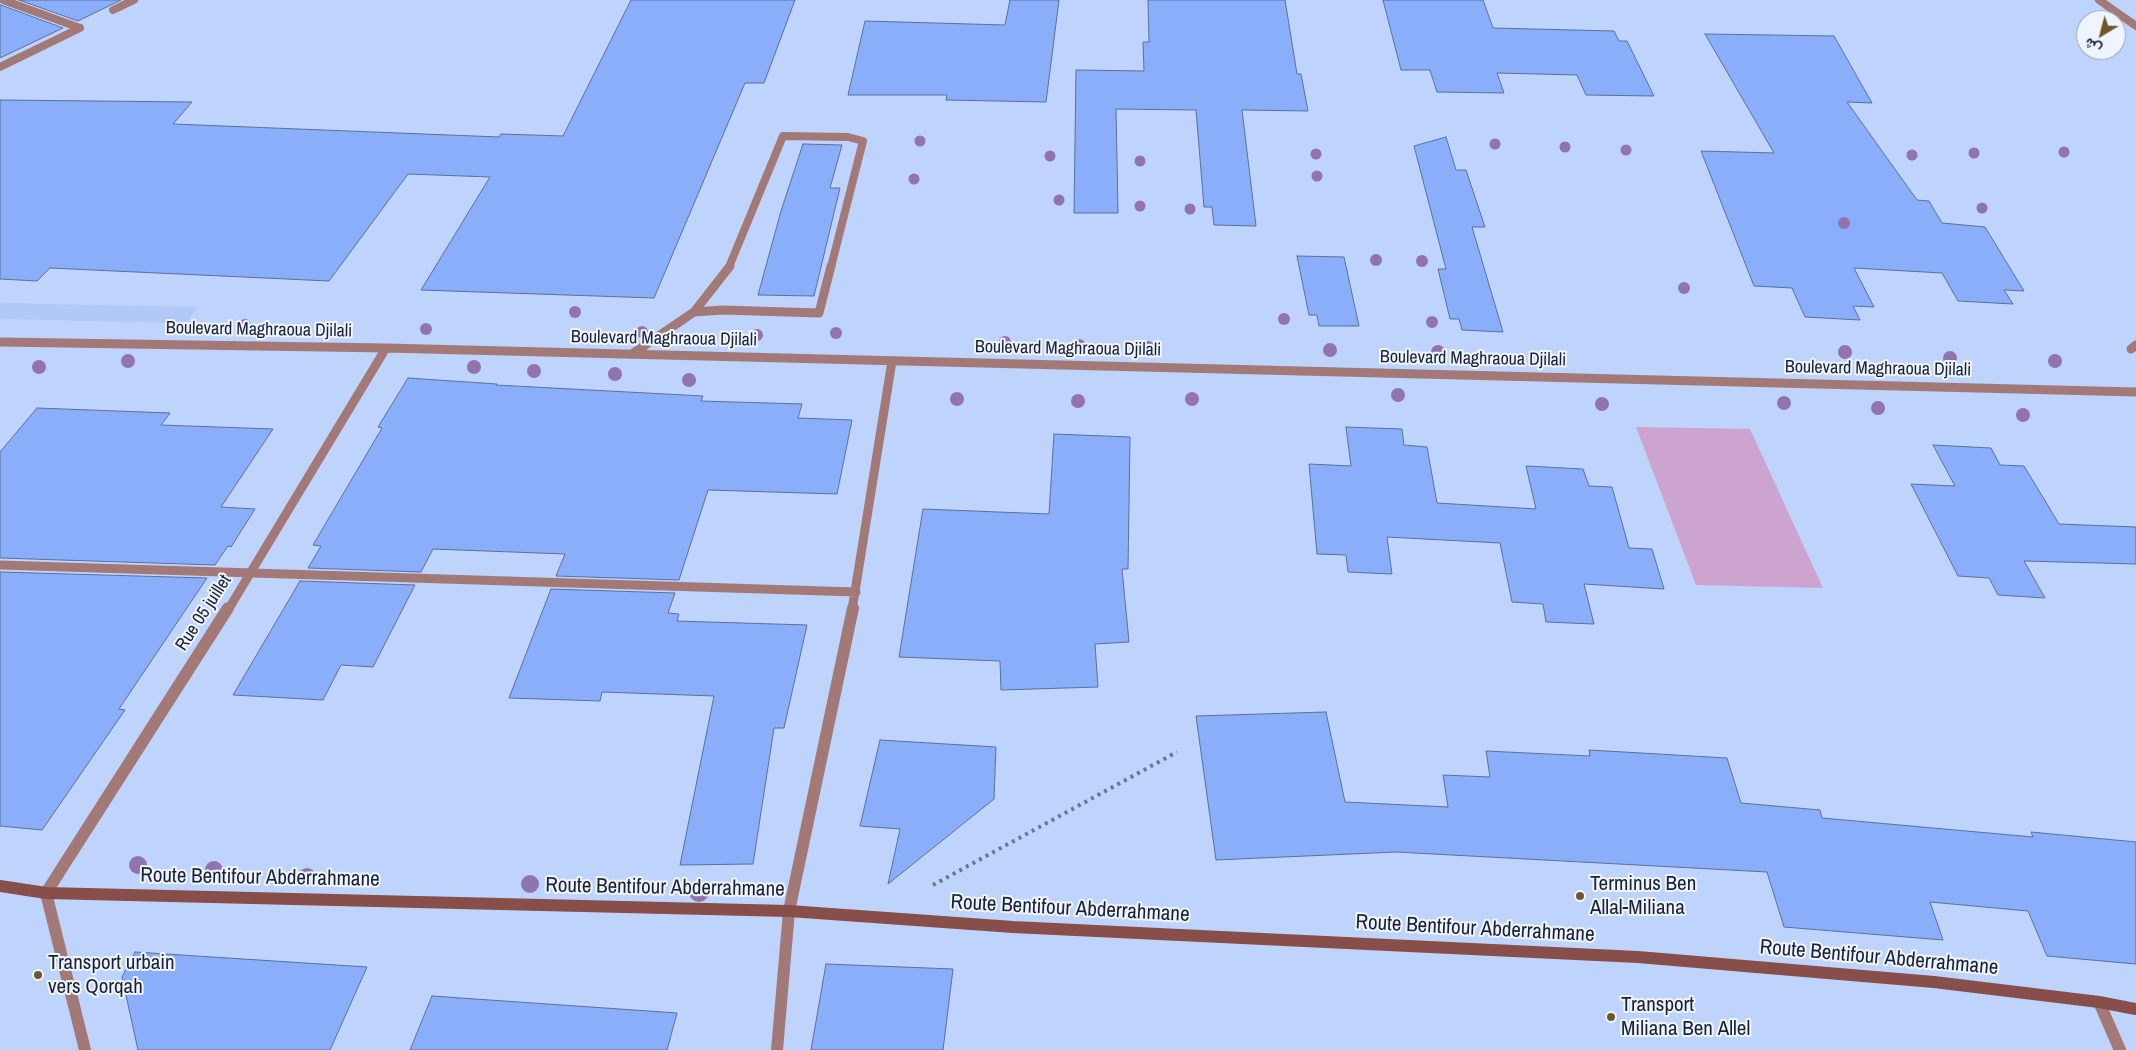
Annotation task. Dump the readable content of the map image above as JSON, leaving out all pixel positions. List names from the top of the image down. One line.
{"streets":{"main road":["Route Bentifour Abderrahmane"],"street":["Boulevard Maghraoua Djilali","Rue 05 juillet"]},"crossings":[["Boulevard Maghraoua Djilali","Rue 05 juillet"],["Rue 05 juillet","Route Bentifour Abderrahmane"]],"places":["Terminus Ben Allal-Miliana","Transport urbain vers Qorqah","Transport Miliana Ben Allel"],"north":"bottom left"}
